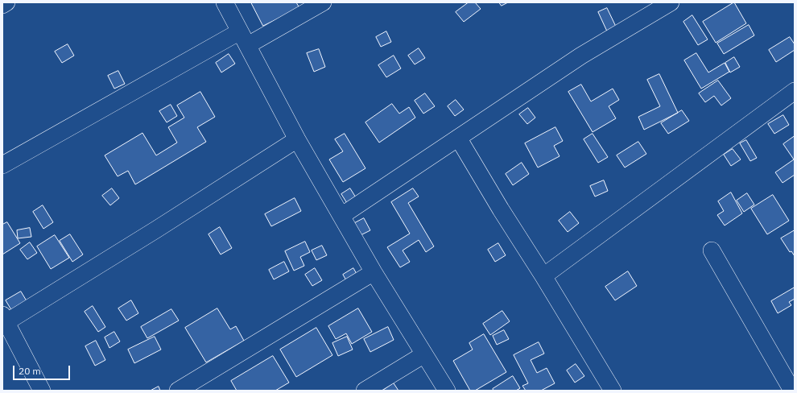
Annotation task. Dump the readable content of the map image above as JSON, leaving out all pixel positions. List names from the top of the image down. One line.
{"scale_bar":"20 m"}
